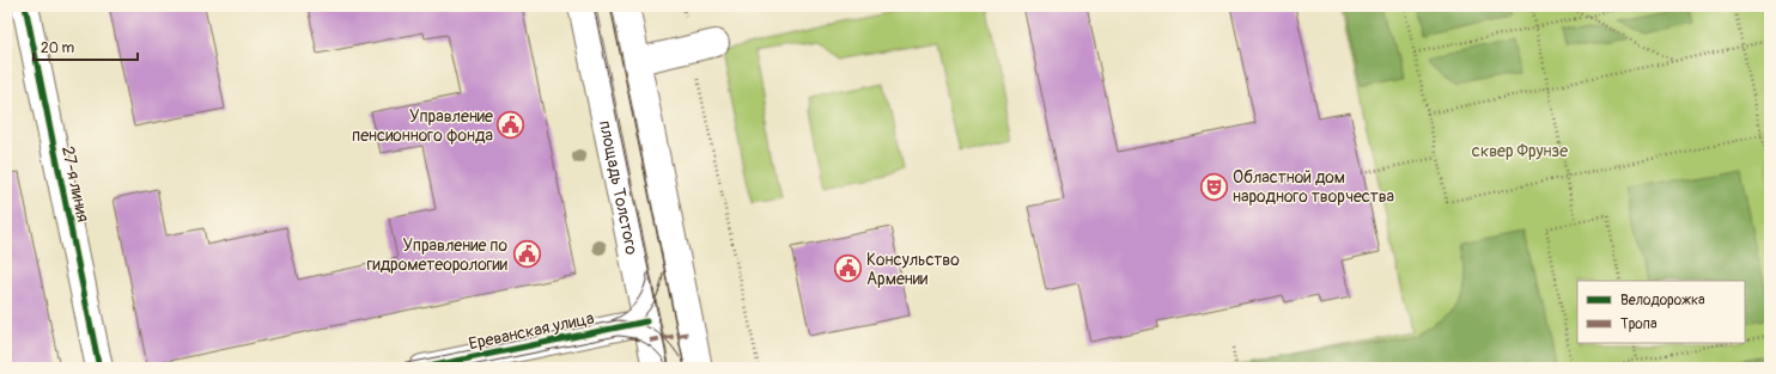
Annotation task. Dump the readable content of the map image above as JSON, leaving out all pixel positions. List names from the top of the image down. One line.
{"streets":{"main road":["27-я линия","площадь Толстого","Ереванская улица"]},"crossings":[["площадь Толстого","Ереванская улица"]],"parks":["сквер Фрунзе"],"places":{"public building":["Управление пенсионного фонда","Управление по гидрометеорологии","Консульство Армении"],"theatre":["Областной дом народного творчества"]},"legend":["Велодорожка","Тропа"],"scale_bar":"20 m"}
